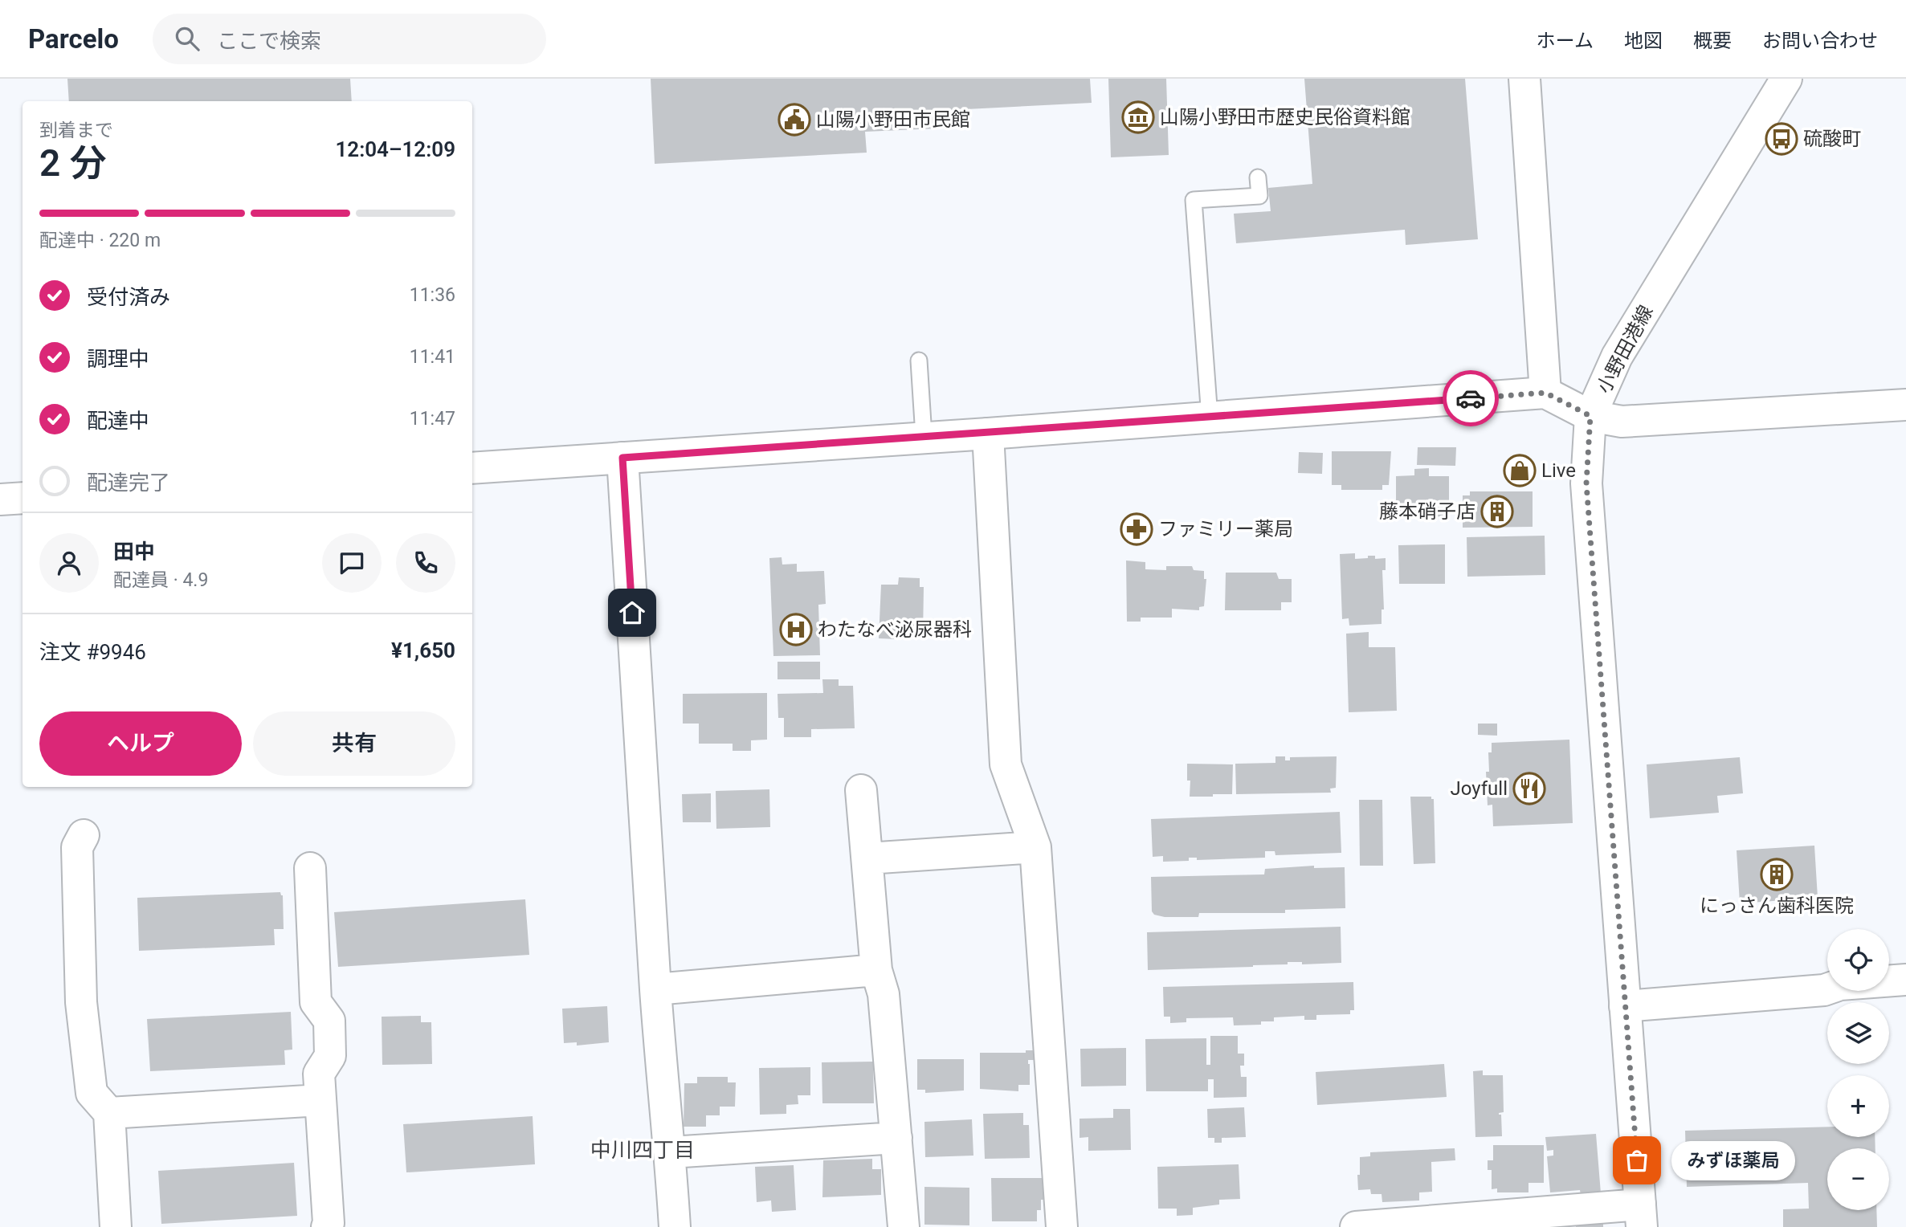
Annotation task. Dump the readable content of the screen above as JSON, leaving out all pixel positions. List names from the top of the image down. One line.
{"streets":{"street":["小野田港線"]},"districts":["中川四丁目"],"places":{"museum":["山陽小野田市歴史民俗資料館"],"public building":["山陽小野田市民館"],"bus stop":["硫酸町"],"shop":["Live"],"building":["藤本硝子店","にっさん歯科医院"],"pharmacy":["ファミリー薬局"],"hospital":["わたなべ泌尿器科"],"restaurant":["Joyfull"],"other":["みずほ薬局"]},"page":{"header":"Parcelo","search":"ここで検索","nav":["ホーム","地図","概要","お問い合わせ"],"heading":["2 分","到着まで","12:04–12:09"],"panel":["田中","配達員 · 4.9","注文 #9946","¥1,650"],"bar":"配達中 · 220 m","list":[["受付済み","11:36"],["調理中","11:41"],["配達中","11:47"],"配達完了"],"buttons":["ヘルプ","共有"],"map_buttons":["+","−"],"bubble":"みずほ薬局"}}
